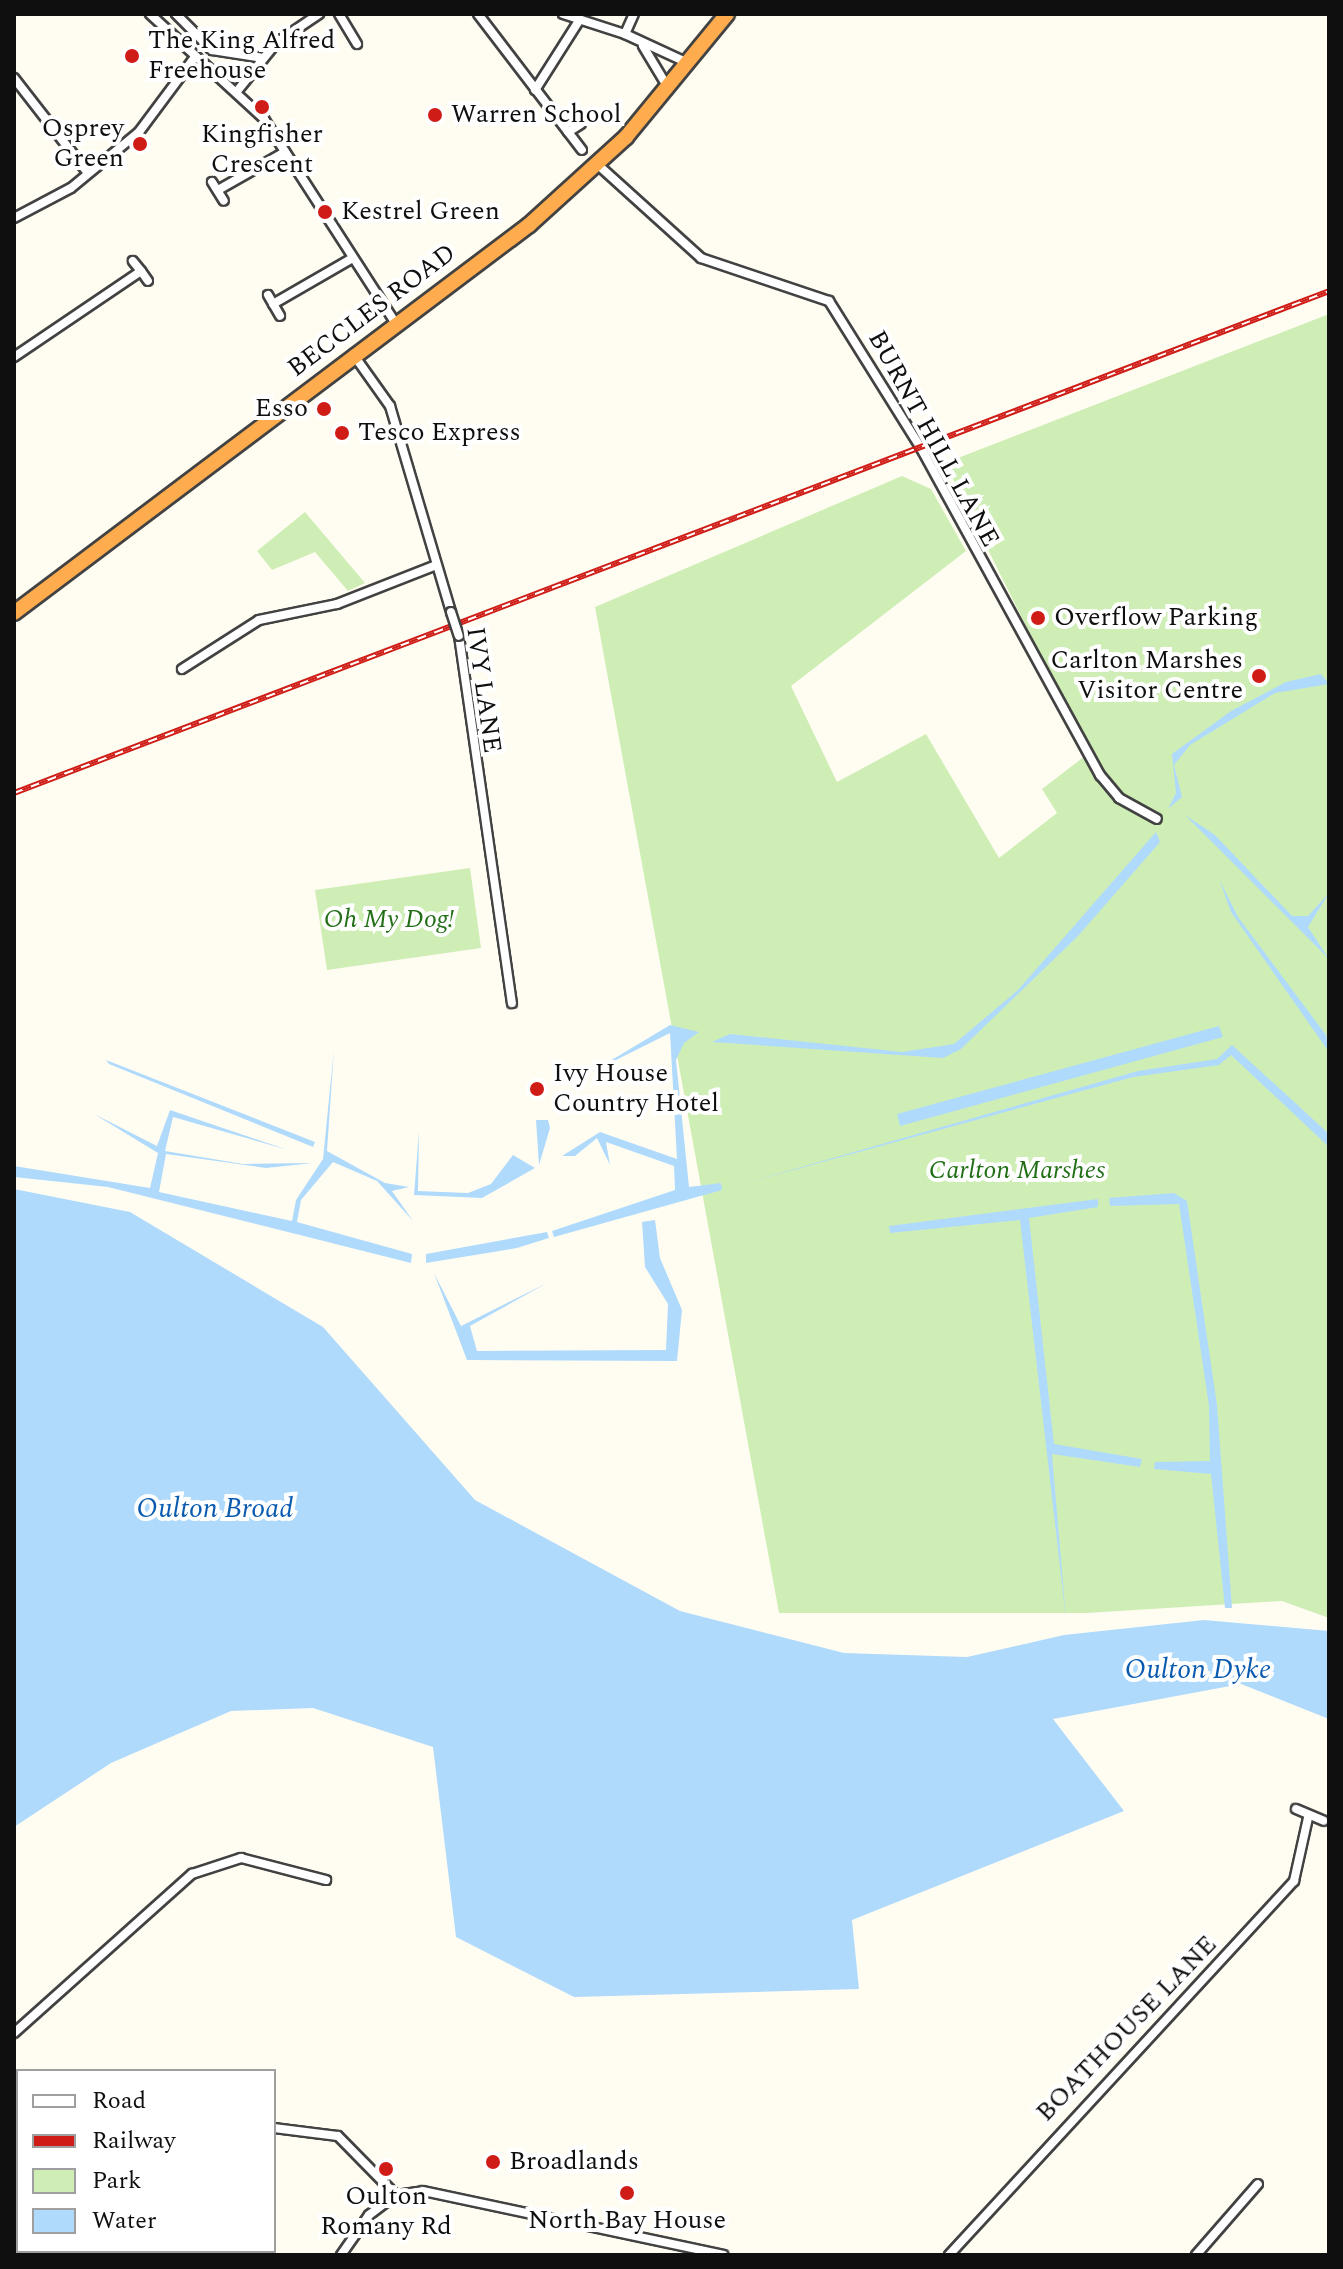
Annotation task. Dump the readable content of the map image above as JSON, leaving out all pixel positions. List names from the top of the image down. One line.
{"streets":{"highway":["BECCLES ROAD"],"street":["BURNT HILL LANE","IVY LANE","BOATHOUSE LANE"]},"crossings":[["BECCLES ROAD","BURNT HILL LANE"],["BECCLES ROAD","IVY LANE"]],"water":["Oulton Broad","Oulton Dyke"],"parks":["Oh My Dog!","Carlton Marshes"],"places":["The King Alfred Freehouse","Kingfisher Crescent","Warren School","Osprey Green","Kestrel Green","Esso","Tesco Express","Overflow Parking","Carlton Marshes Visitor Centre","Ivy House Country Hotel","Broadlands","Oulton Romany Rd","North Bay House"],"legend":["Road","Railway","Park","Water"]}
